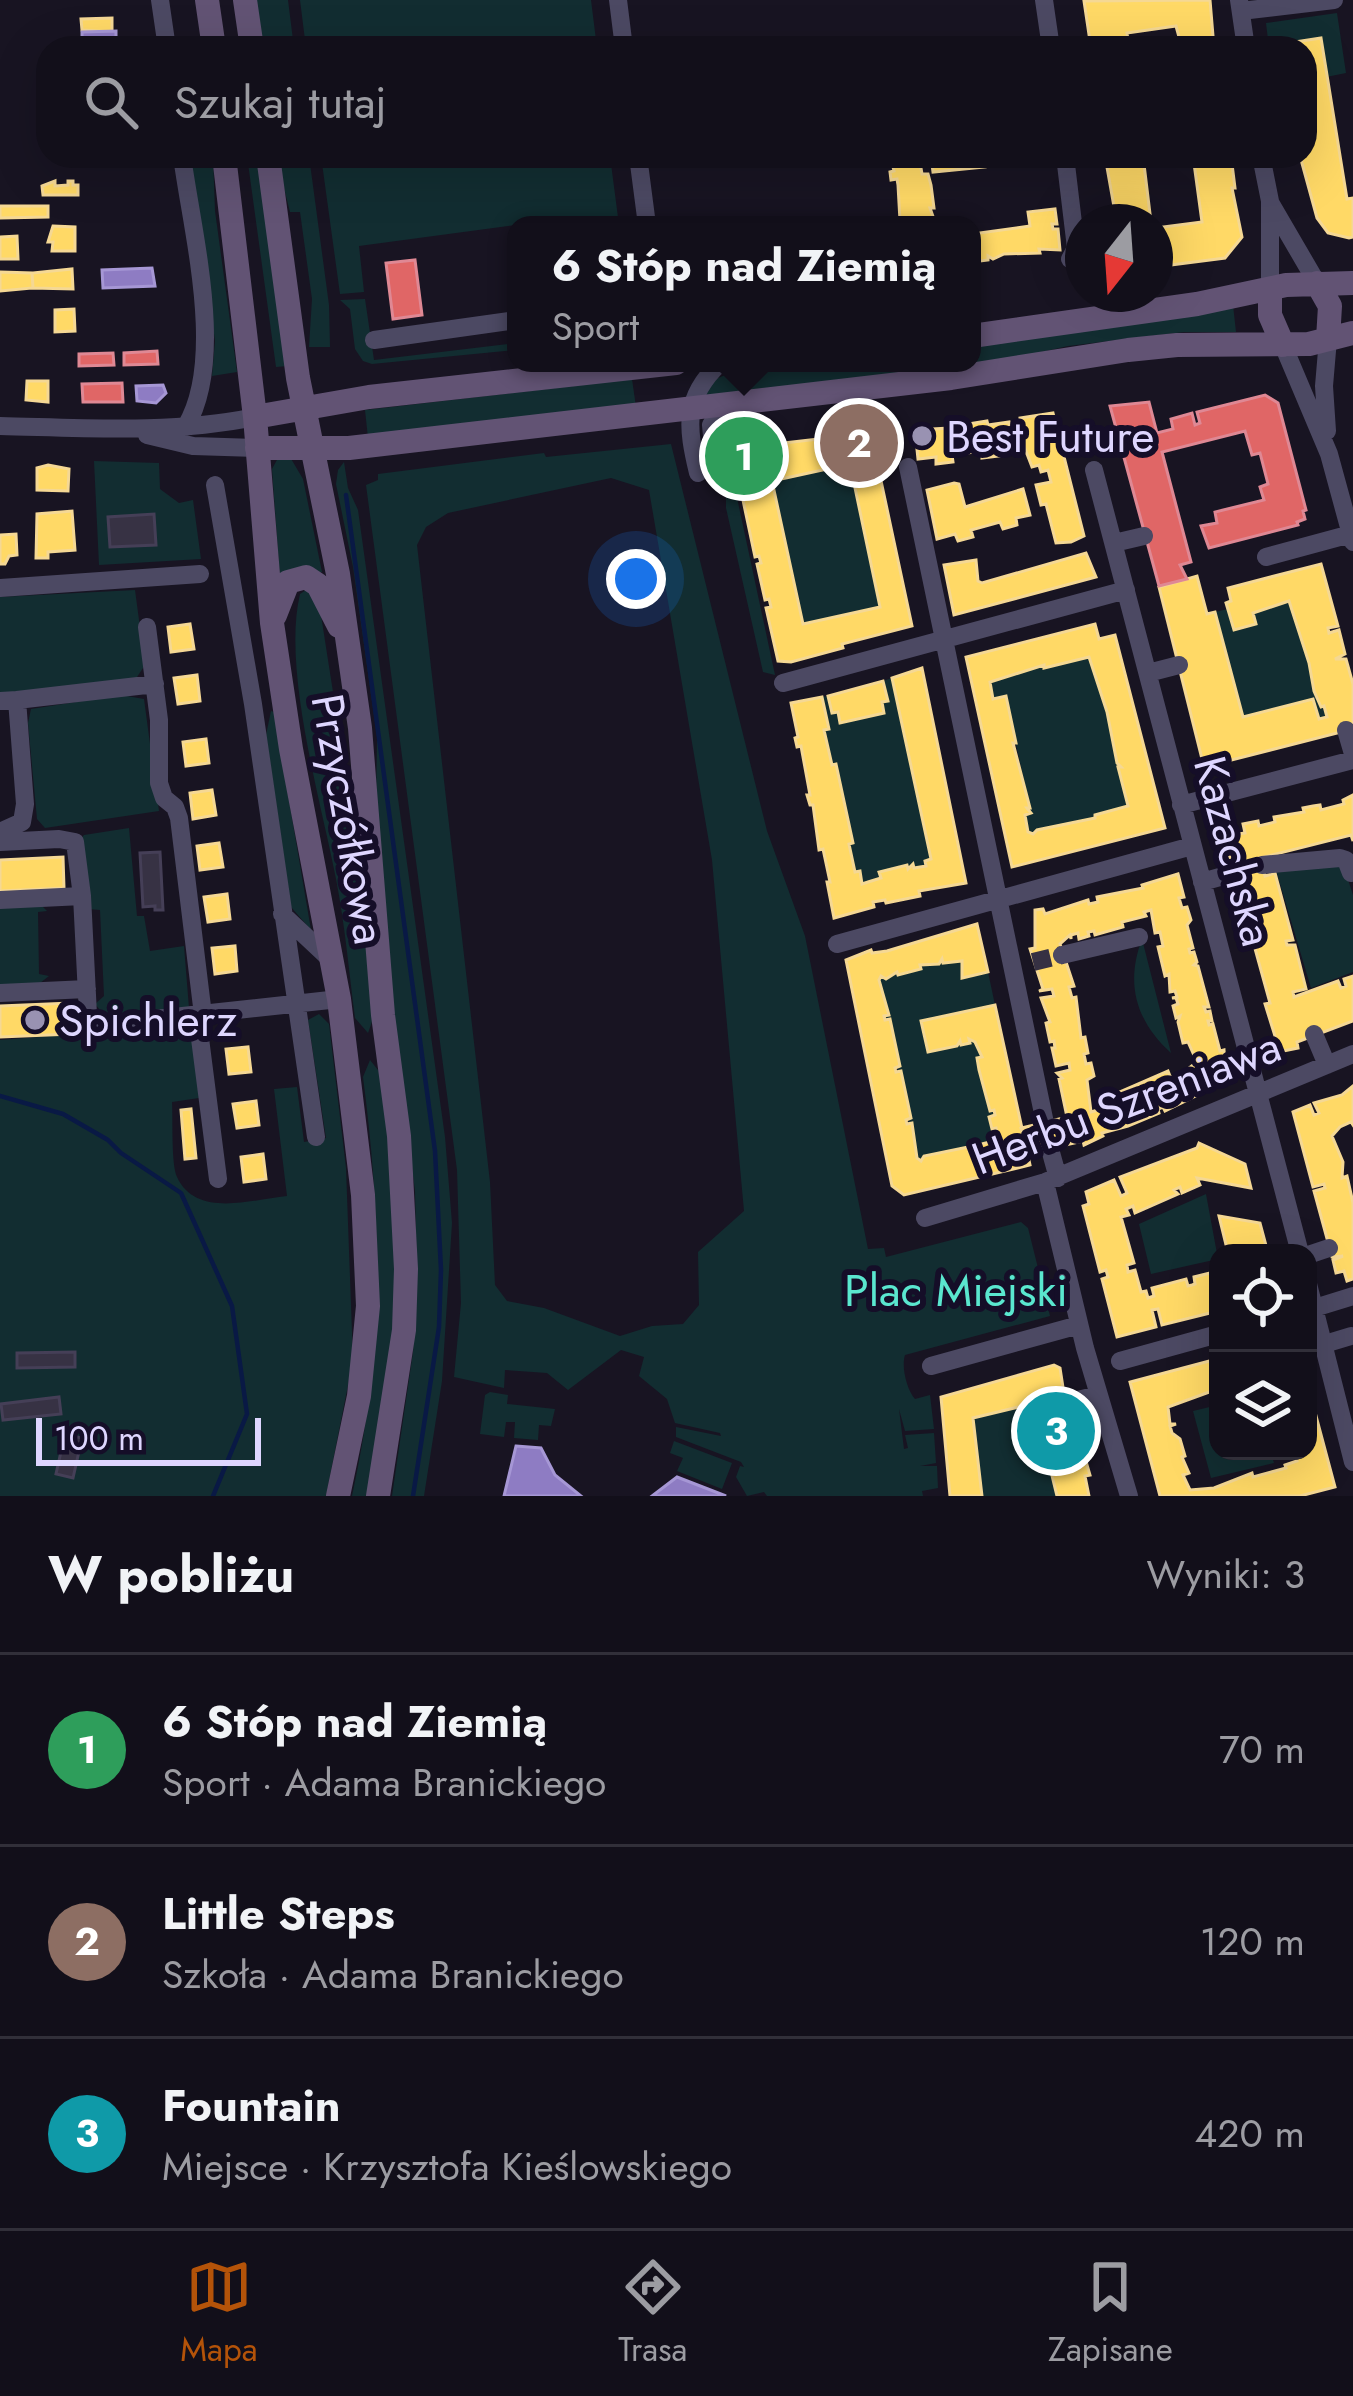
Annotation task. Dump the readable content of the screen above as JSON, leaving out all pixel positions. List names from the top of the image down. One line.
{"streets":{"main road":["Przyczółkowa"],"street":["Kazachska","Herbu Szreniawa"]},"crossings":[["Kazachska","Herbu Szreniawa"]],"parks":["Plac Miejski"],"places":["Best Future","Spichlerz"],"scale_bar":"100 m","north":"bottom","page":{"search":"Szukaj tutaj","popup":["6 Stóp nad Ziemią","Sport"],"pins":["2","1","3"],"scale":"100 m","heading":["W pobliżu","Wyniki: 3"],"list":[{"mark":"1","name":"6 Stóp nad Ziemią","note":"Sport · Adama Branickiego","value":"70 m"},{"mark":"2","name":"Little Steps","note":"Szkoła · Adama Branickiego","value":"120 m"},{"mark":"3","name":"Fountain","note":"Miejsce · Krzysztofa Kieślowskiego","value":"420 m"}],"nav":["Mapa","Trasa","Zapisane"]}}
